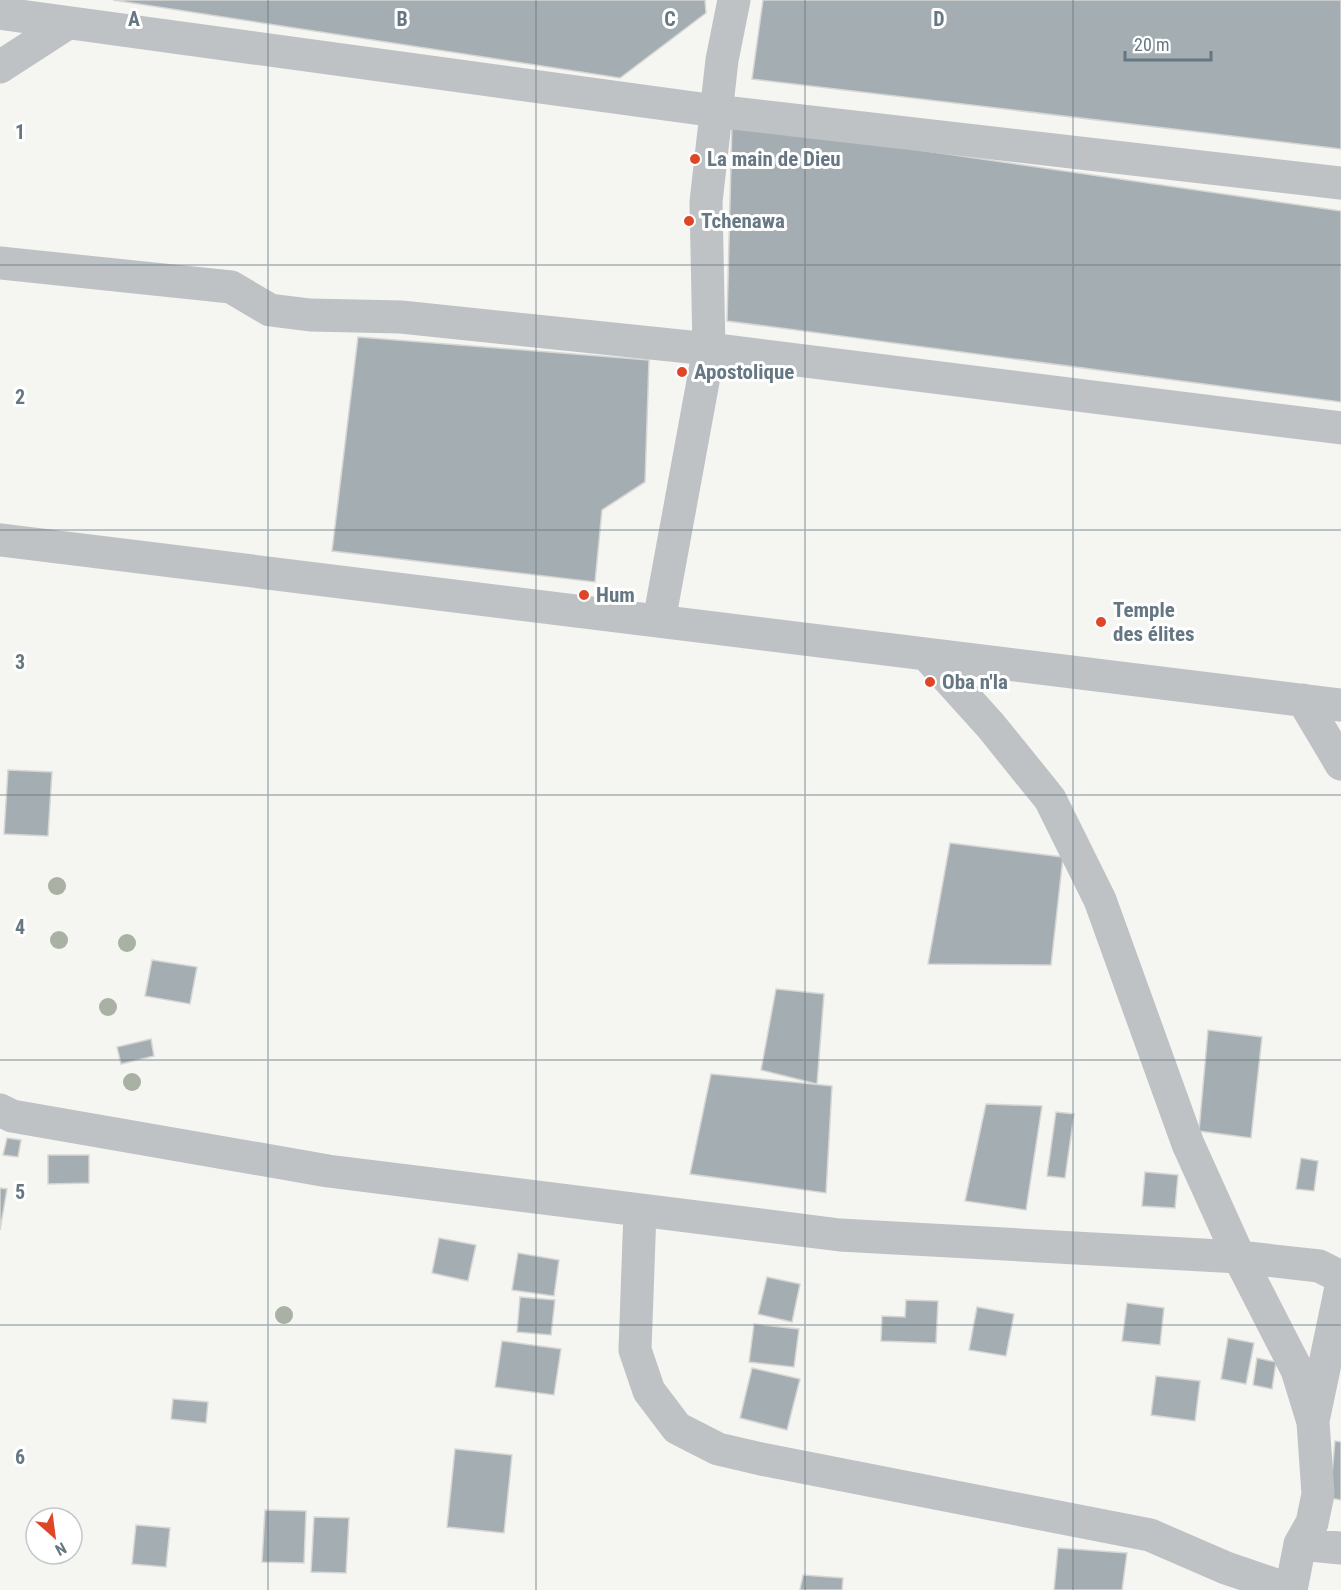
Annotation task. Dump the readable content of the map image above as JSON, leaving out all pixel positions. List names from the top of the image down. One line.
{"places":["La main de Dieu","Tchenawa","Apostolique","Hum","Temple des élites","Oba n'la"],"scale_bar":"20 m","north":"bottom right","grid":{"columns":["A","B","C","D"],"rows":["1","2","3","4","5","6"]}}
